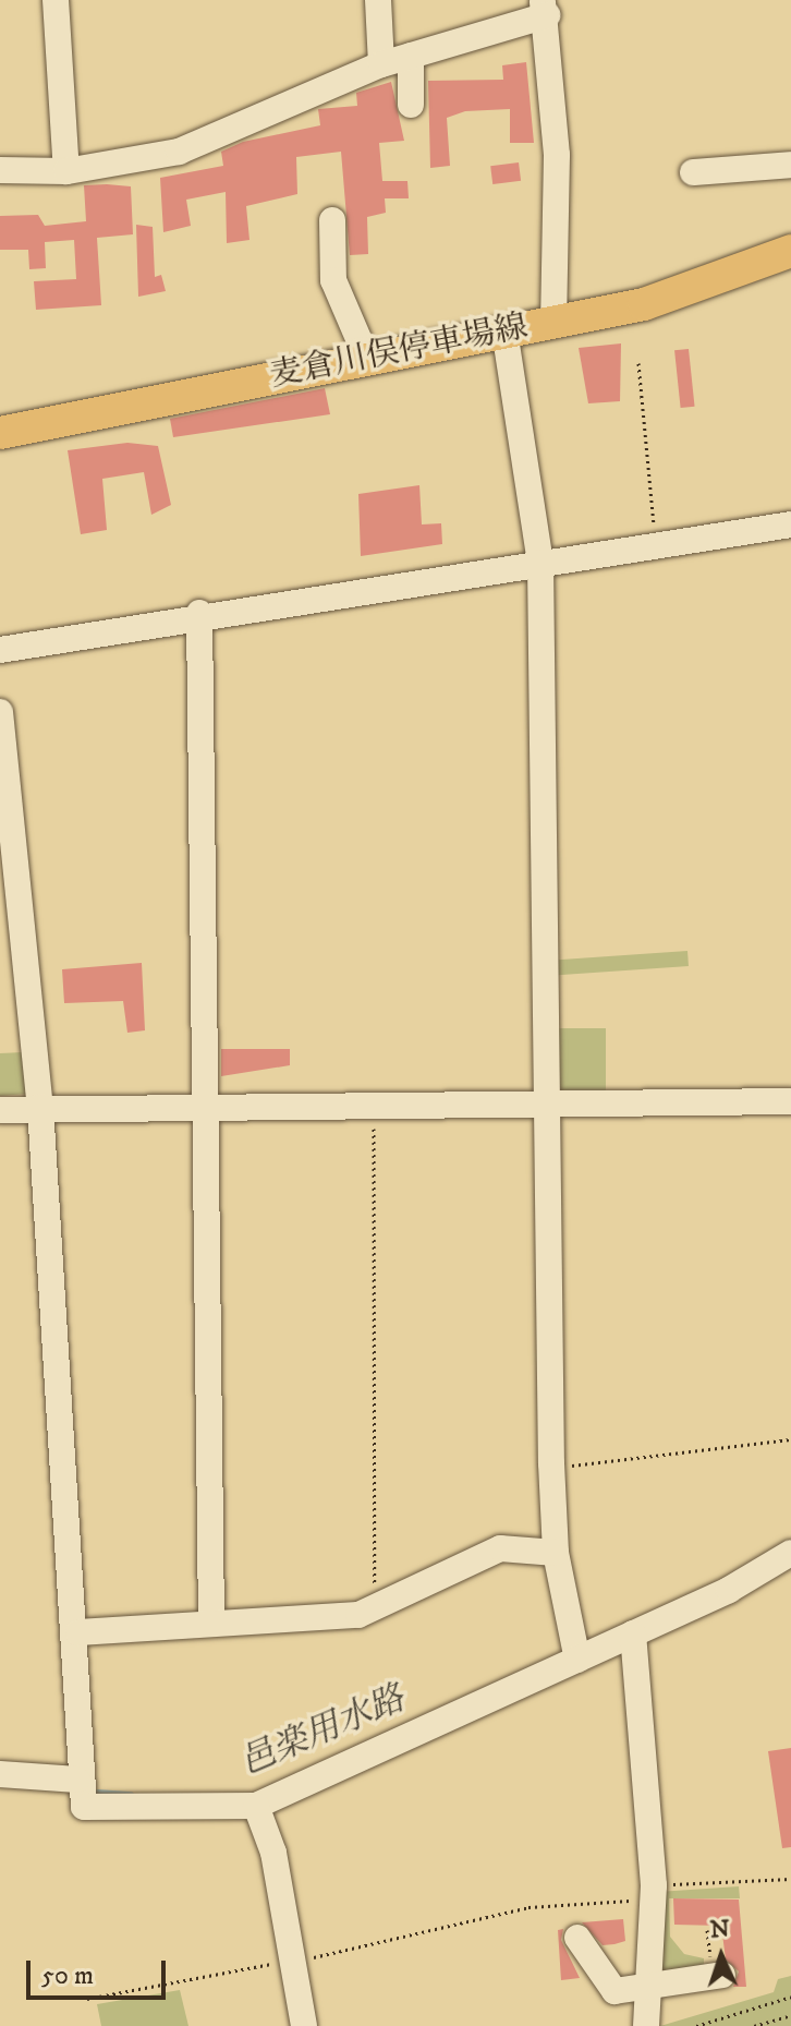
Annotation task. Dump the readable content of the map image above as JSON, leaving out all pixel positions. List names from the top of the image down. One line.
{"streets":{"main road":["麦倉川俣停車場線"]},"water":["邑楽用水路"],"scale_bar":"50 m","north":"top"}
